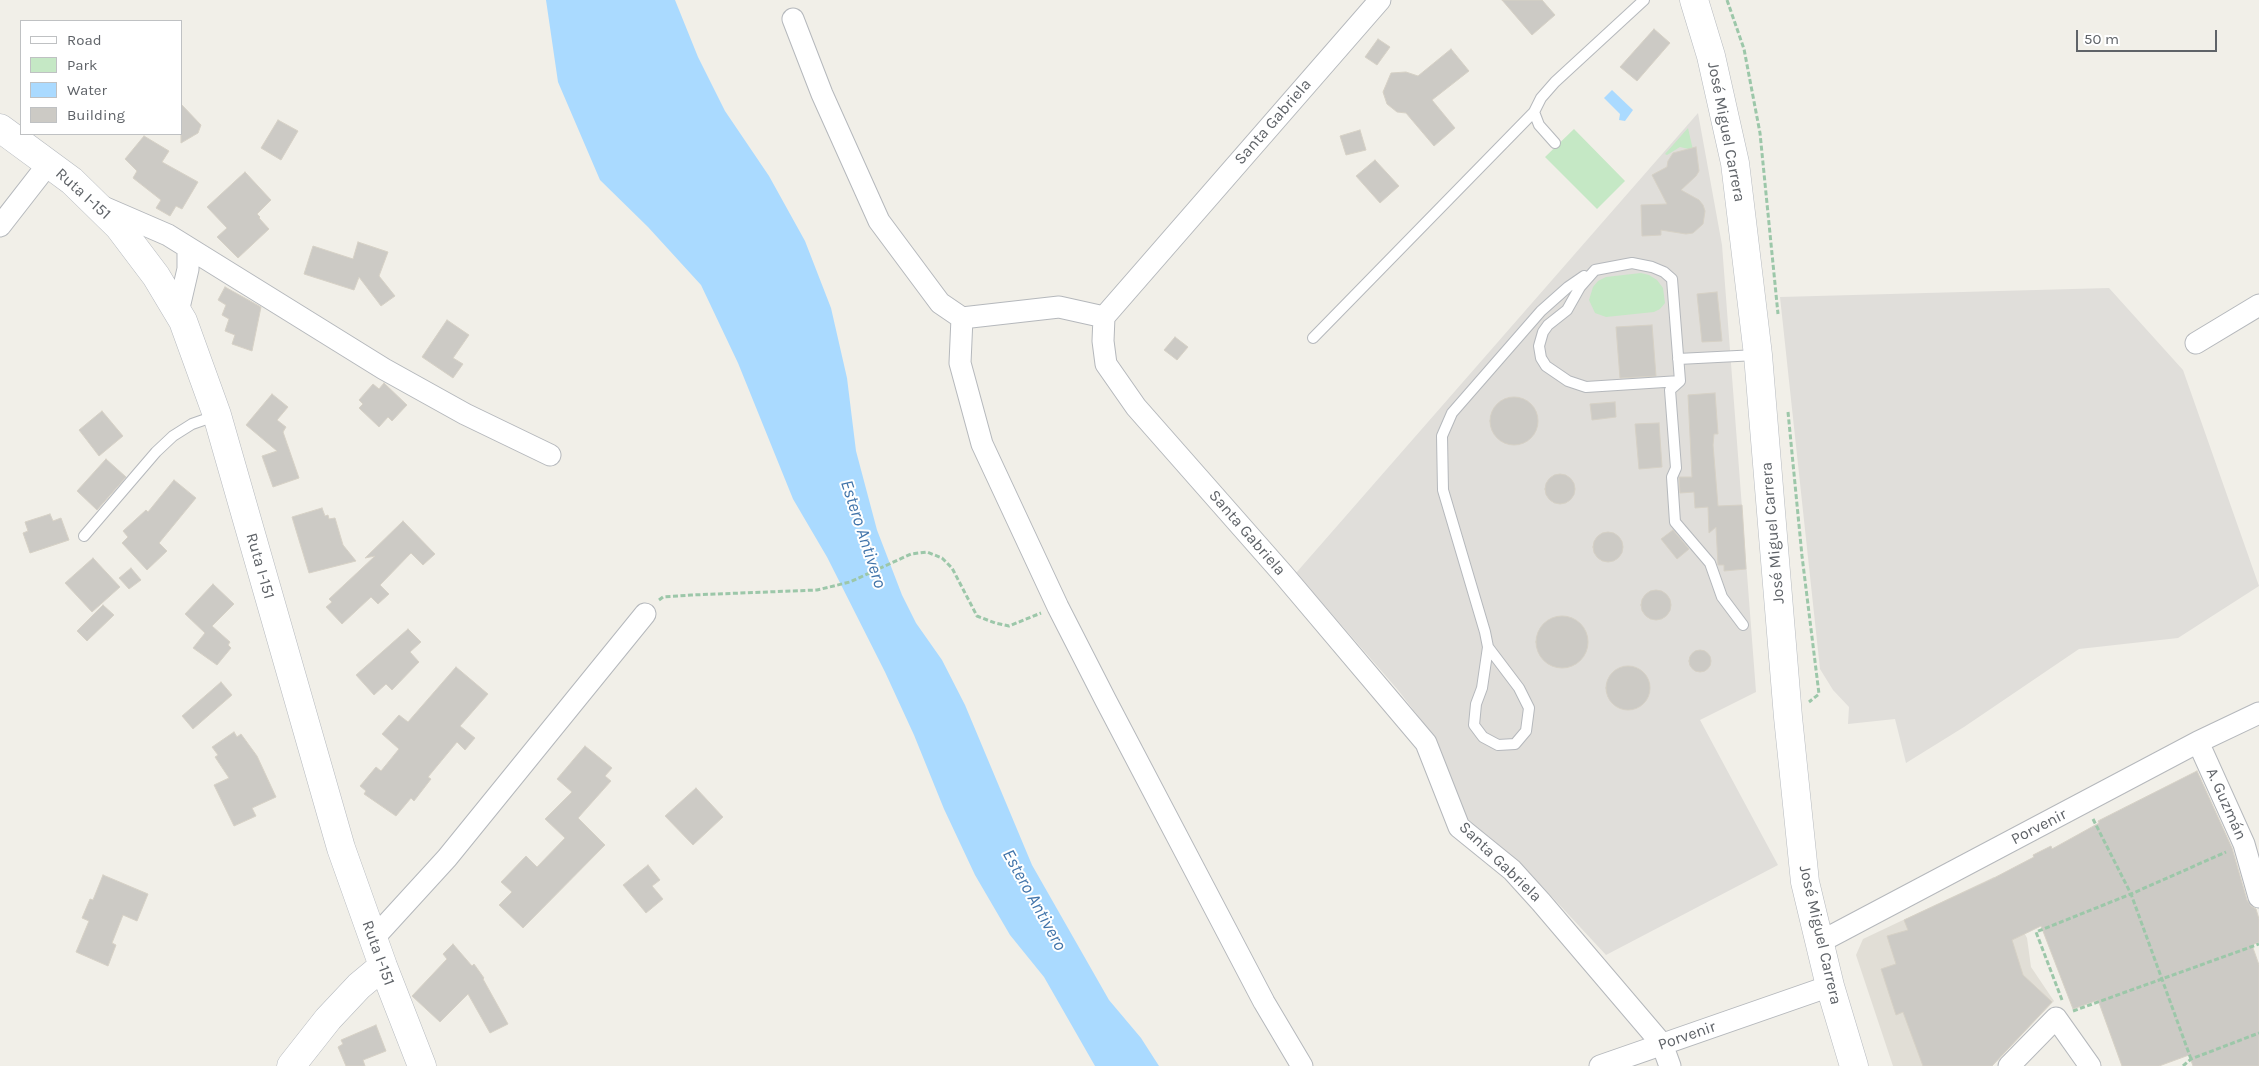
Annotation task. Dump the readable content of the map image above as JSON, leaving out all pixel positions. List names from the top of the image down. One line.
{"streets":{"street":["Santa Gabriela","José Miguel Carrera","Ruta I-151","A. Guzmán","Porvenir"]},"crossings":[["Santa Gabriela","Porvenir"],["José Miguel Carrera","Porvenir"],["A. Guzmán","Porvenir"]],"water":["Estero Antivero"],"legend":["Road","Park","Water","Building"],"scale_bar":"50 m"}
